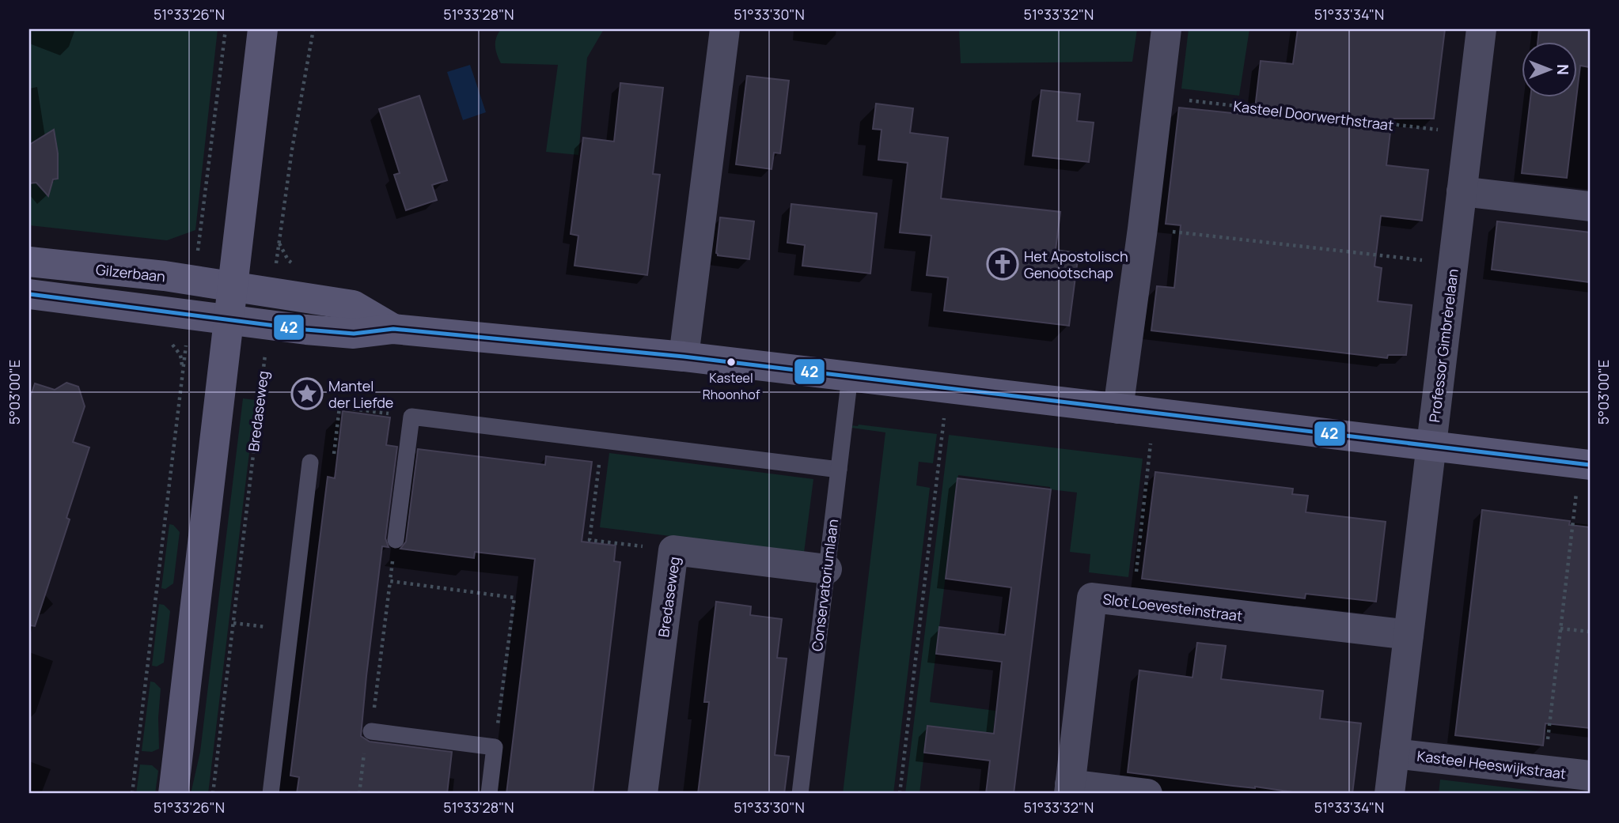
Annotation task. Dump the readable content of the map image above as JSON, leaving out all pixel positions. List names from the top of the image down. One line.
{"streets":{"street":["Gilzerbaan","Professor Gimbrèrelaan","Bredaseweg","Slot Loevesteinstraat","Kasteel Heeswijkstraat"],"lane":["Conservatoriumlaan"],"path":["Kasteel Doorwerthstraat"]},"crossings":[["Kasteel Doorwerthstraat","Professor Gimbrèrelaan"],["Professor Gimbrèrelaan","Slot Loevesteinstraat"],["Professor Gimbrèrelaan","Kasteel Heeswijkstraat"],["Bredaseweg","Conservatoriumlaan"]],"places":{"church":["Het Apostolisch Genootschap"],"other":["Kasteel Rhoonhof"],"place":["Mantel der Liefde"]},"lines":["transit line 42"],"north":"right","coordinates":["51°33'26\"N","51°33'28\"N","51°33'30\"N","51°33'32\"N","51°33'34\"N","5°03'00\"E"]}
